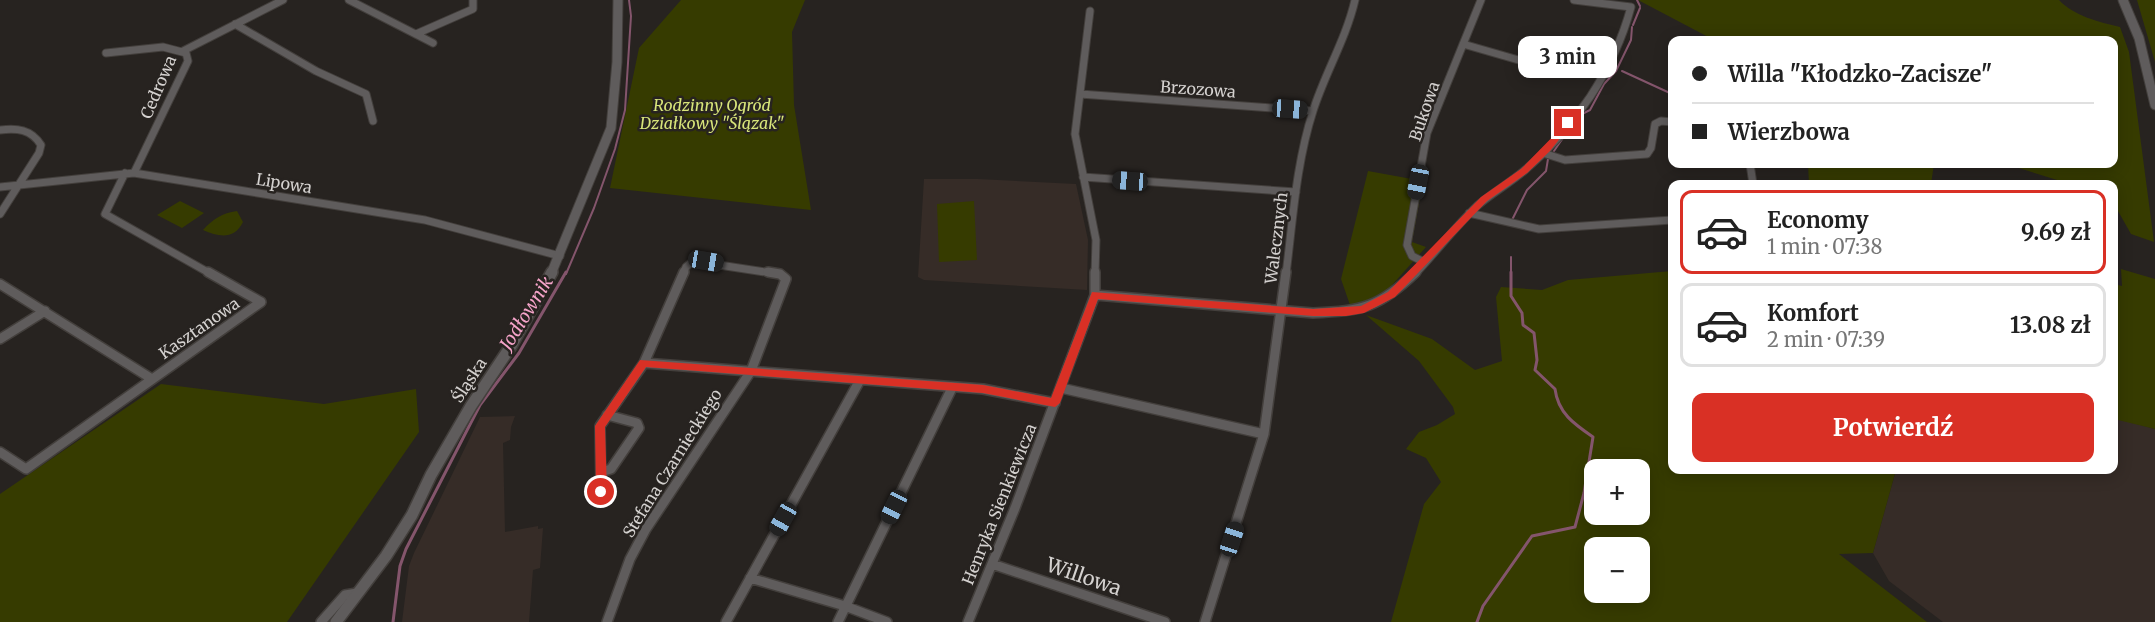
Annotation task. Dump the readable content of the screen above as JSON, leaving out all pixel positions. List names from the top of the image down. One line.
{"streets":{"street":["Cedrowa","Brzozowa","Bukowa","Lipowa","Walecznych","Kasztanowa","Śląska","Stefana Czarnieckiego","Henryka Sienkiewicza","Willowa"]},"crossings":[["Cedrowa","Lipowa"],["Cedrowa","Kasztanowa"],["Brzozowa","Walecznych"],["Brzozowa","Henryka Sienkiewicza"],["Lipowa","Kasztanowa"],["Lipowa","Śląska"],["Henryka Sienkiewicza","Willowa"]],"water":["Jodłownik"],"parks":["Rodzinny Ogród Działkowy \"Ślązak\""],"page":{"bubble":"3 min","banner":["Willa \"Kłodzko-Zacisze\"","Wierzbowa"],"list":[{"name":"Economy","note":"1 min · 07:38","value":"9.69 zł"},{"name":"Komfort","note":"2 min · 07:39","value":"13.08 zł"}],"buttons":"Potwierdź","map_buttons":["+","−"]}}
